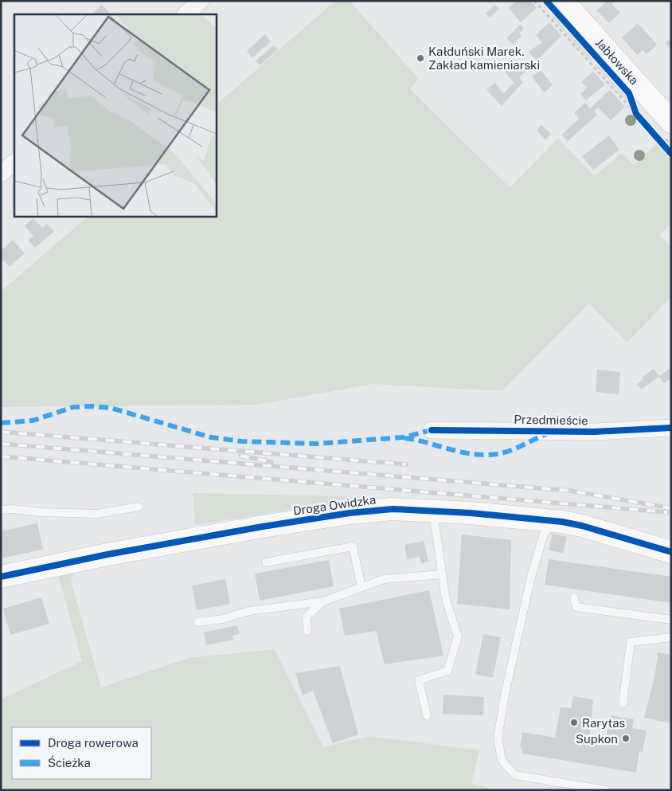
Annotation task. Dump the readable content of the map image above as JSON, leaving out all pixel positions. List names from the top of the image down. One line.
{"streets":{"street":["Jabłowska","Przedmieście","Droga Owidzka"]},"places":["Kałduński Marek. Zakład kamieniarski","Rarytas","Supkon"],"legend":["Droga rowerowa","Ścieżka"]}
